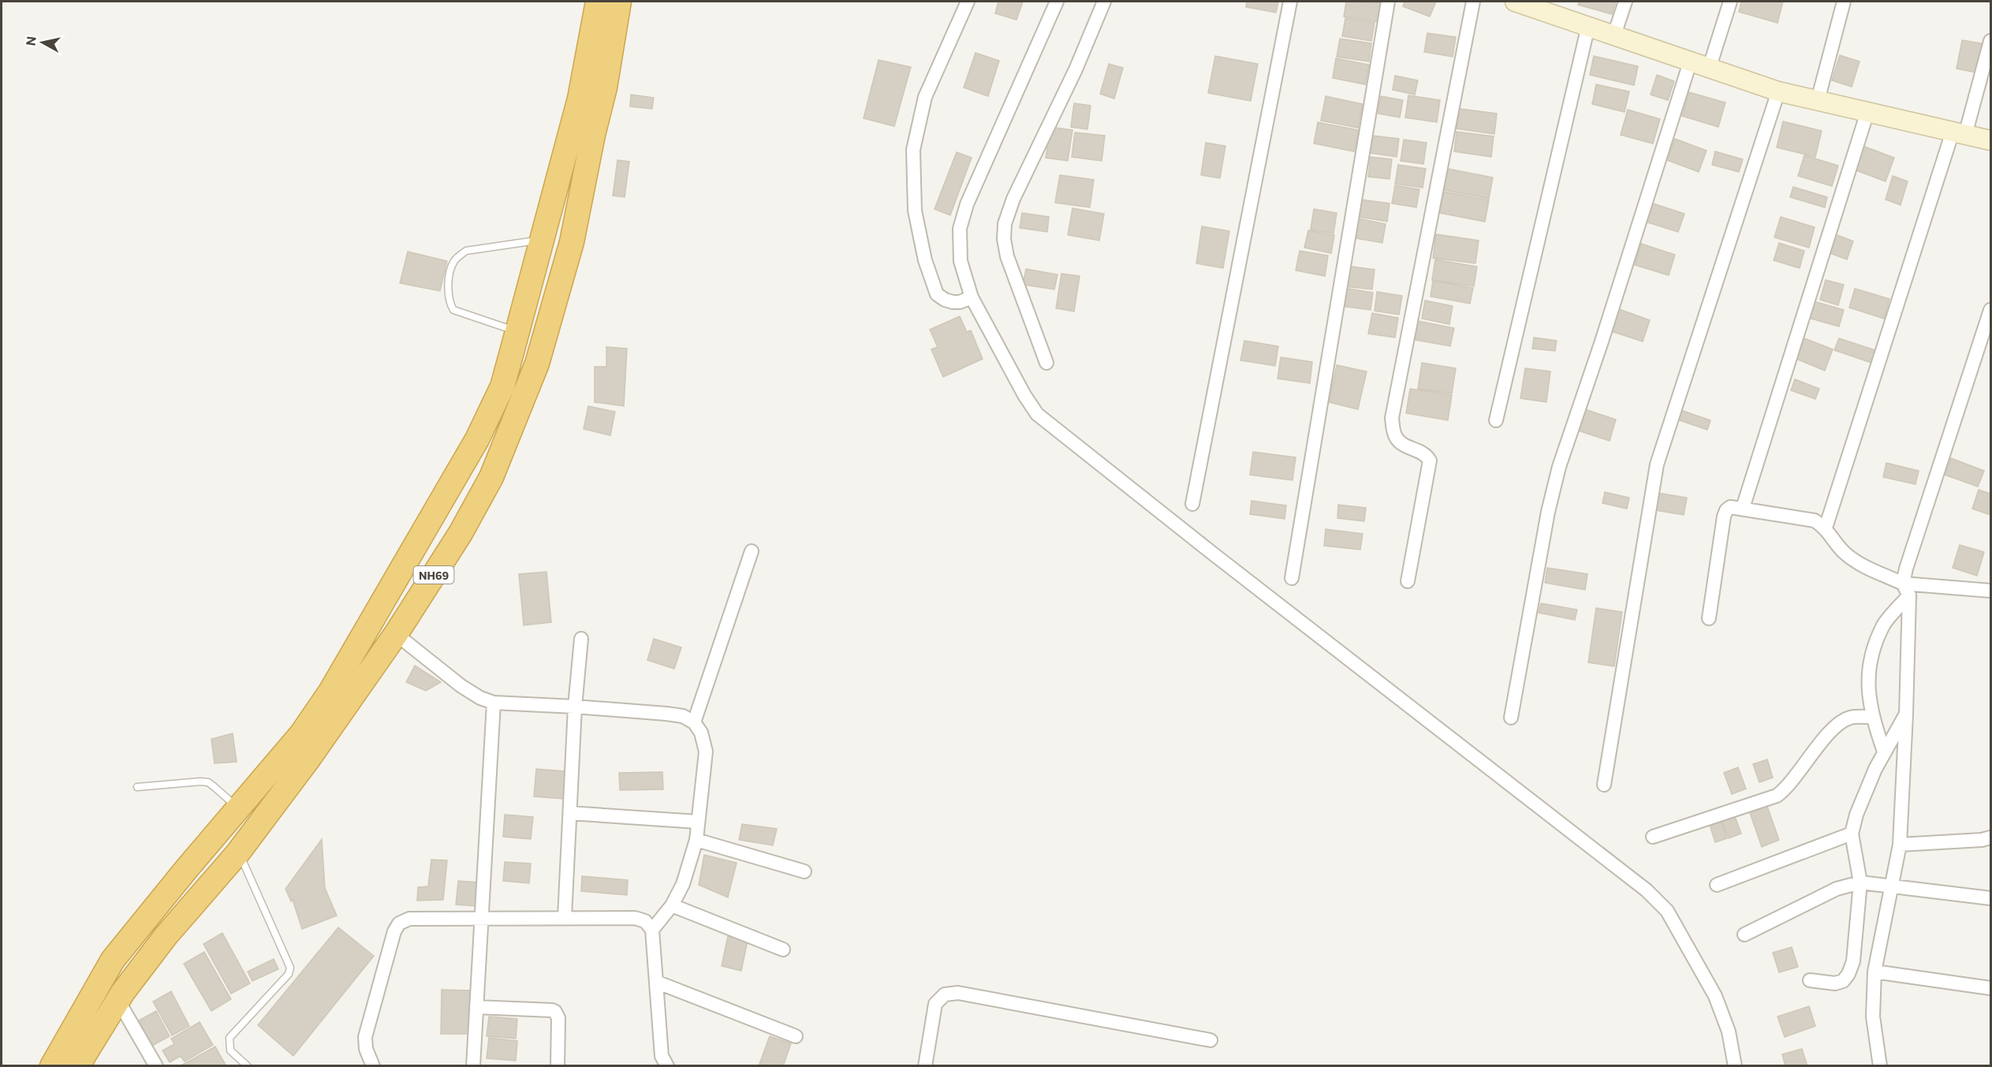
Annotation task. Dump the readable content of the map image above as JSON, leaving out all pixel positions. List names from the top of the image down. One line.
{"streets":{"highway":["NH69"]},"north":"left"}
